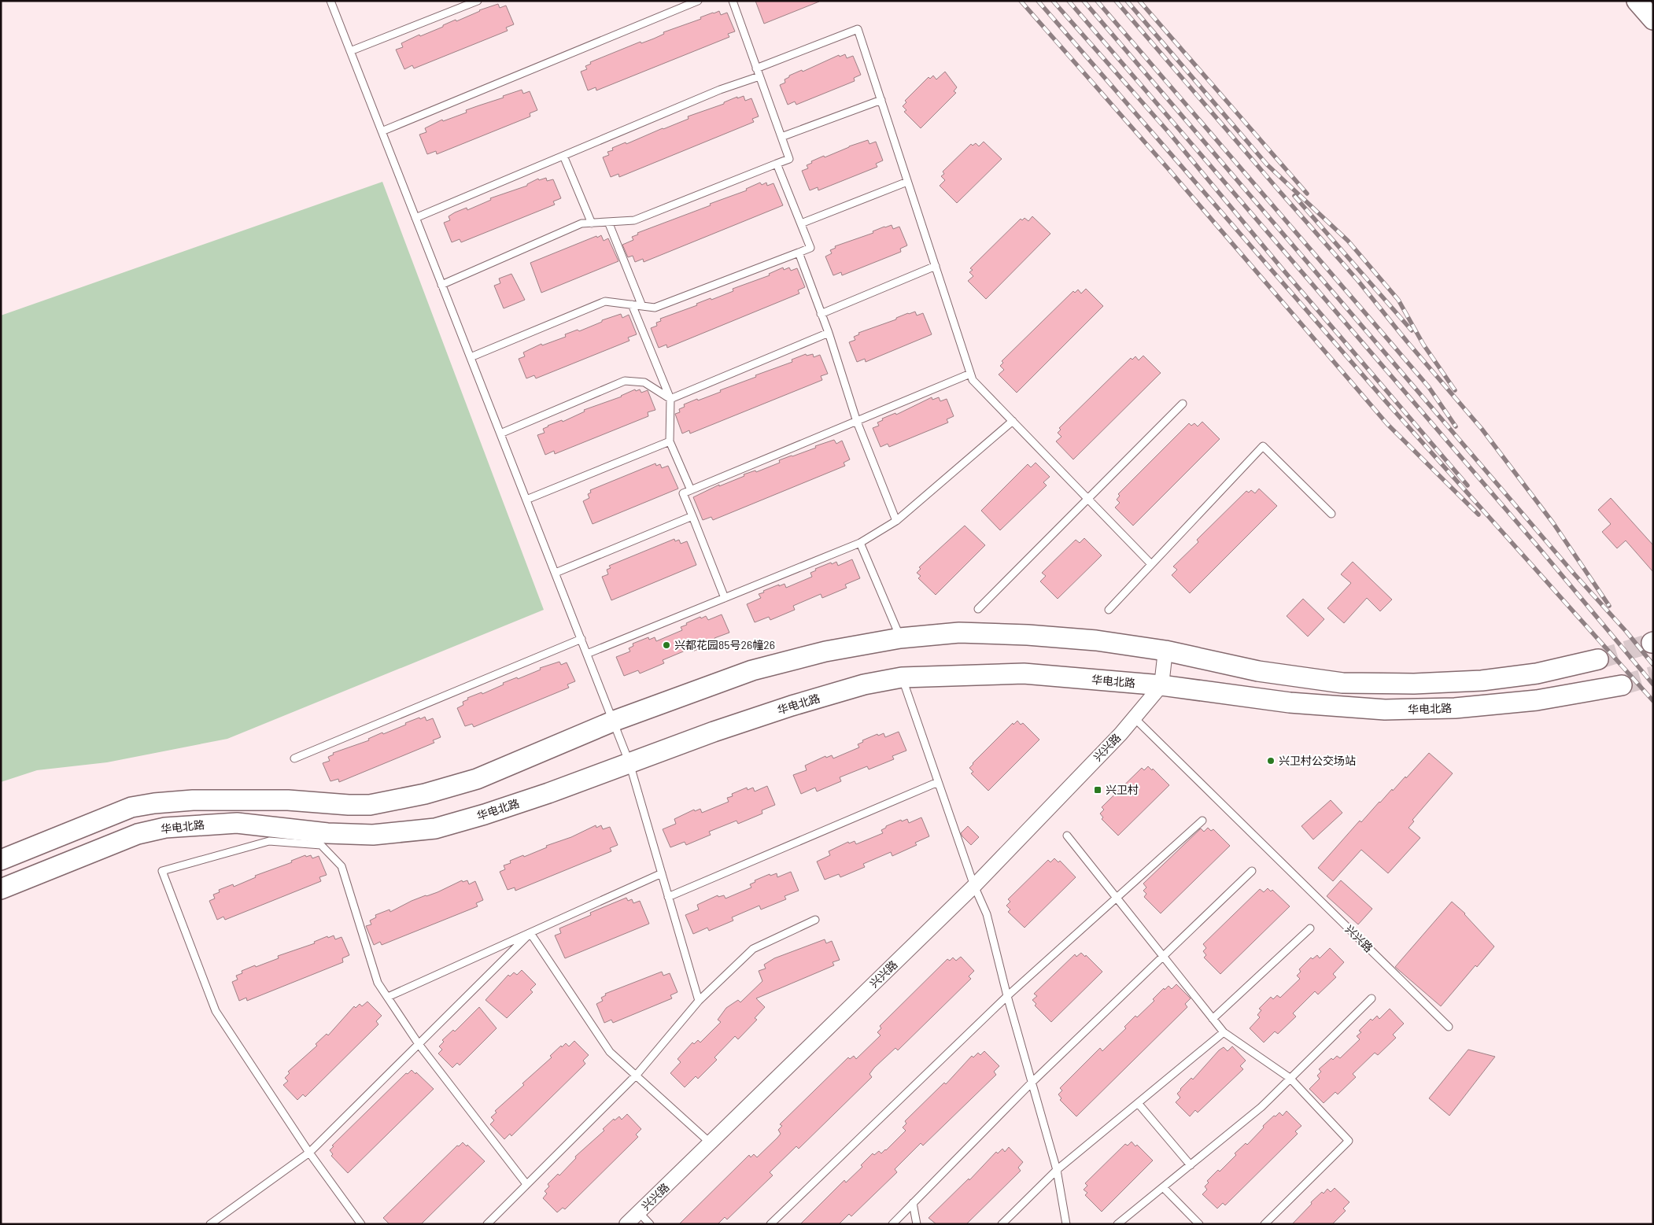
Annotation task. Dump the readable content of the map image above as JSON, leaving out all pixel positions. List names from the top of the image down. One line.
{"streets":{"main road":["华电北路"],"street":["兴兴路"]},"crossings":[["华电北路","兴兴路"]],"places":{"other":["兴都花园85号26幢26","兴卫村公交场站"],"transit":["兴卫村"]}}
